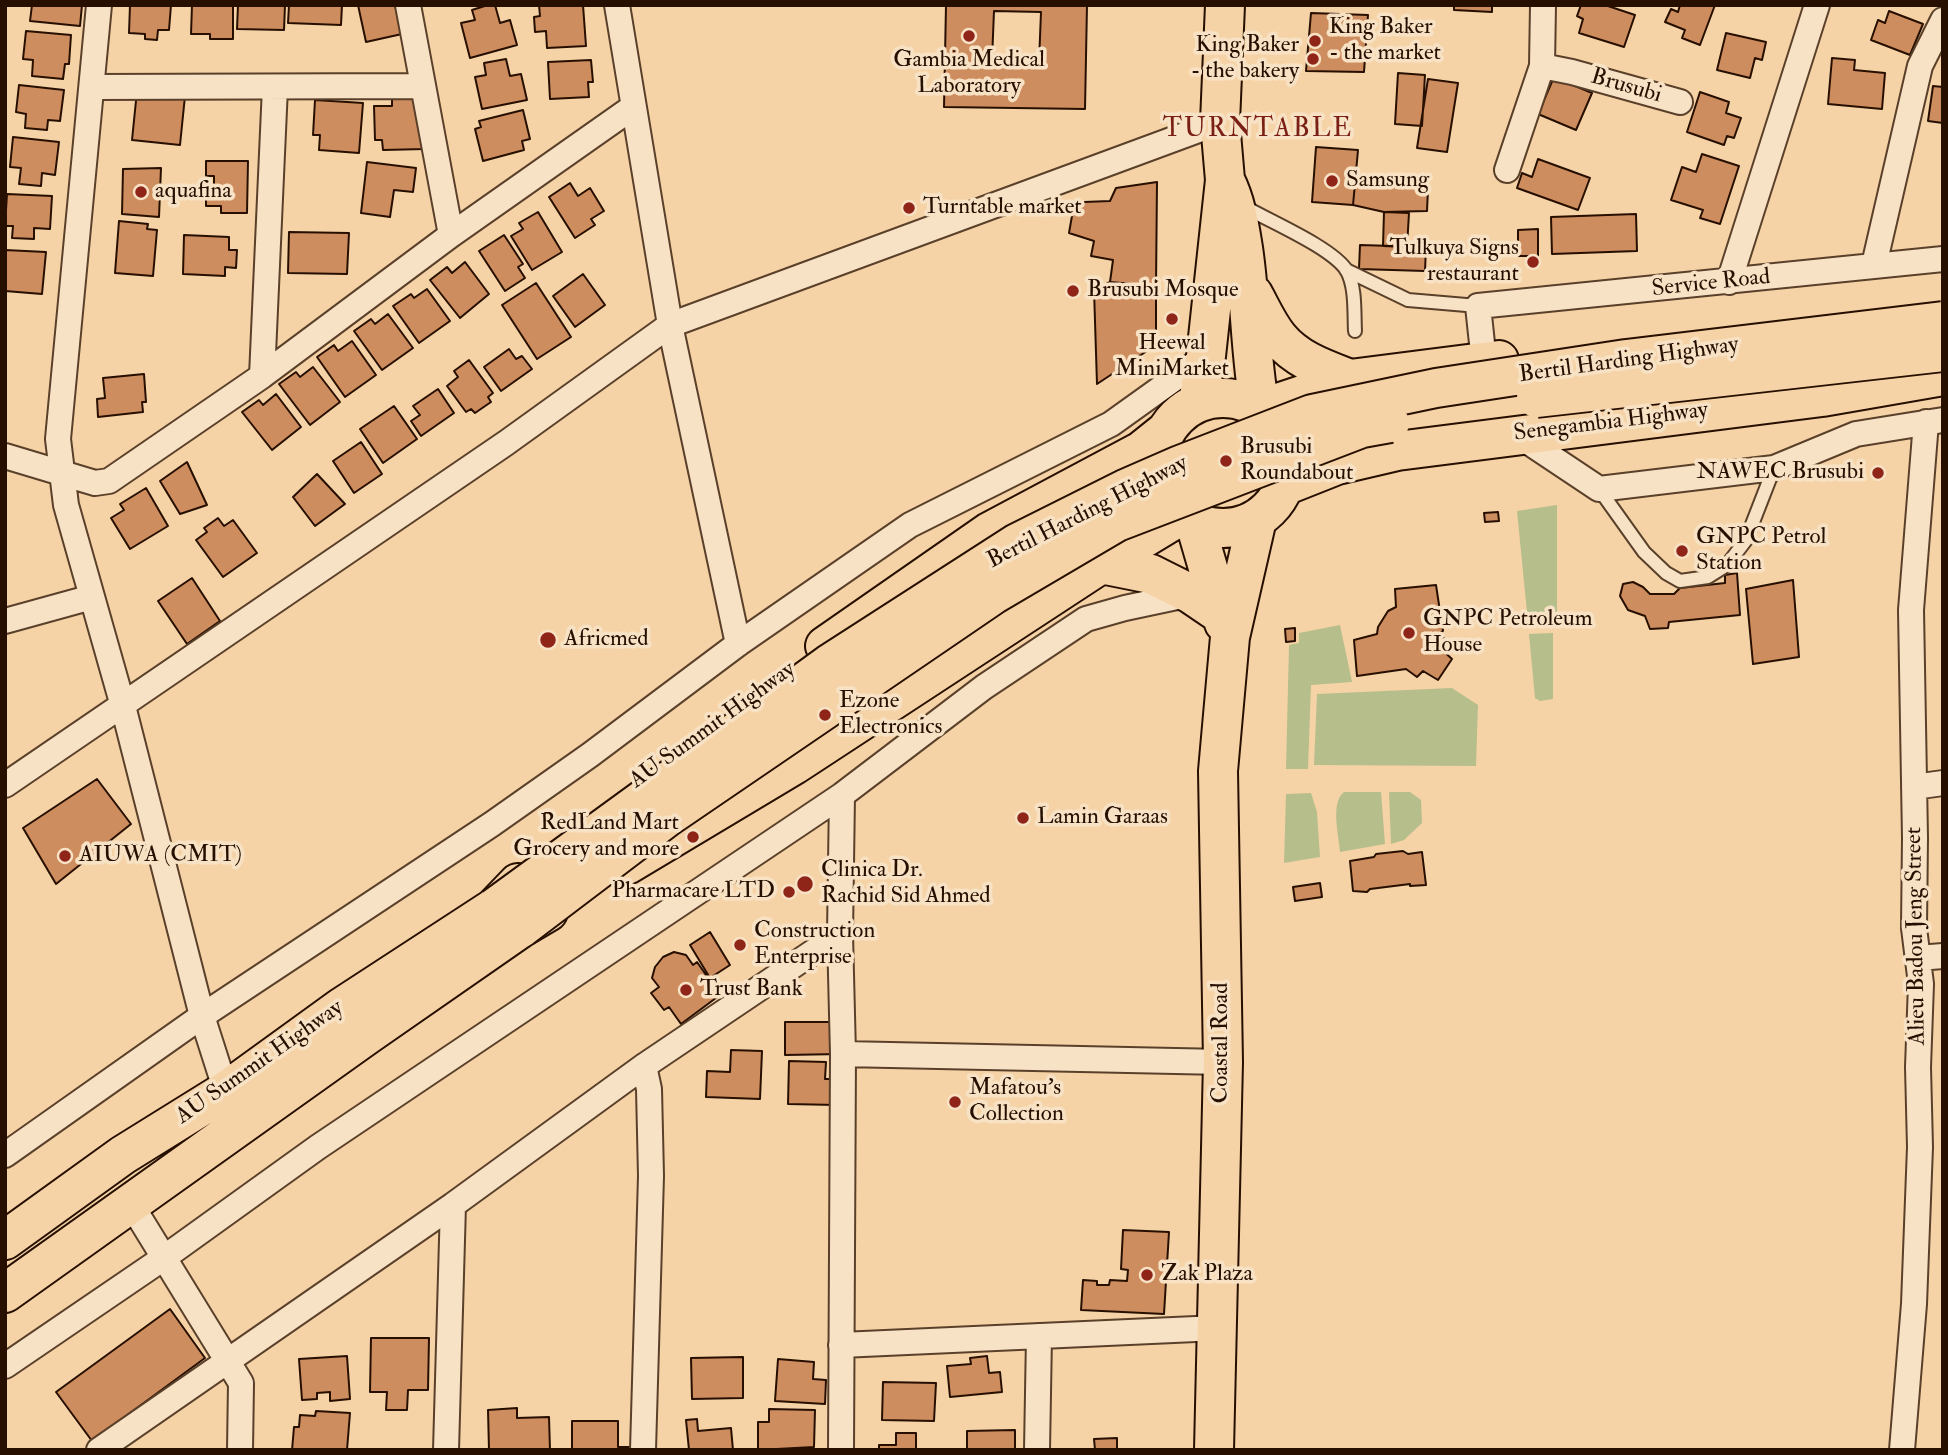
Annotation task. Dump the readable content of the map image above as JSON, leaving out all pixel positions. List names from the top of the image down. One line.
{"streets":{"main road":["Bertil Harding Highway","Senegambia Highway","AU Summit Highway","Coastal Road"],"street":["Brusubi","Service Road","Alieu Badou Jeng Street"]},"crossings":[["Bertil Harding Highway","AU Summit Highway"],["Senegambia Highway","AU Summit Highway"],["Senegambia Highway","Coastal Road"],["AU Summit Highway","Coastal Road"]],"districts":["TURNTABLE"],"places":["Gambia Medical Laboratory","King Baker - the market","King Baker - the bakery","Samsung","aquafina","Turntable market","Tulkuya Signs restaurant","Brusubi Mosque","Heewal MiniMarket","Brusubi Roundabout","NAWEC Brusubi","GNPC Petrol Station","GNPC Petroleum House","Africmed","Ezone Electronics","Lamin Garaas","RedLand Mart Grocery and more","AIUWA (CMIT)","Clinica Dr. Rachid Sid Ahmed","Pharmacare LTD","Construction Enterprise","Trust Bank","Mafatou's Collection","Zak Plaza"]}
